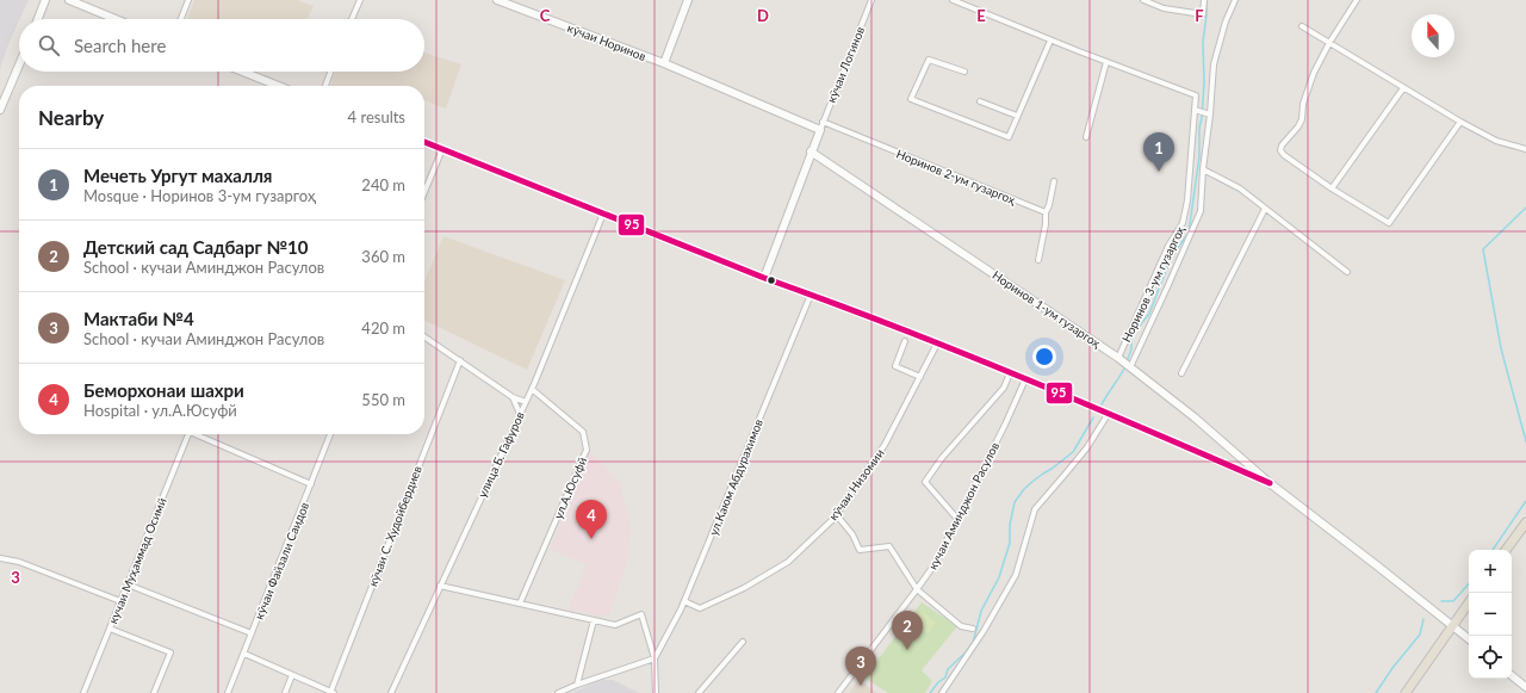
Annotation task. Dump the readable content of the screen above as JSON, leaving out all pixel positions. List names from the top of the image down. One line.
{"streets":{"street":["кӯчаи Норинов","кӯчаи Логинов","Норинов 2-ум гузаргоҳ","Норинов 3-ум гузаргоҳ","Норинов 1-ум гузаргоҳ","улица Б. Гафуров","ул.Каюм Абдурахимов","кӯчаи Низомии","ул.А.Юсуфй","кучаи Аминджон Расулов","кӯчаи С. Худойбердиев","кучаи Муҳаммад Осимй","кӯчаи Файзали Саидов"]},"crossings":[["кӯчаи Норинов","кӯчаи Логинов"],["кӯчаи Логинов","Норинов 2-ум гузаргоҳ"],["Норинов 3-ум гузаргоҳ","Норинов 1-ум гузаргоҳ"],["улица Б. Гафуров","ул.А.Юсуфй"],["ул.Каюм Абдурахимов","кӯчаи Низомии"],["кӯчаи С. Худойбердиев","кӯчаи Файзали Саидов"]],"lines":["transit line 95"],"north":"top","page":{"search":"Search here","heading":["Nearby","4 results"],"pins":["1","4","2","3"],"list":[{"mark":"1","name":"Мечеть Ургут махалля","note":"Mosque · Норинов 3-ум гузаргоҳ","value":"240 m"},{"mark":"2","name":"Детский сад Садбарг №10","note":"School · кучаи Аминджон Расулов","value":"360 m"},{"mark":"3","name":"Мактаби №4","note":"School · кучаи Аминджон Расулов","value":"420 m"},{"mark":"4","name":"Беморхонаи шахри","note":"Hospital · ул.А.Юсуфй","value":"550 m"}],"map_buttons":["+","−"]},"grid":{"columns":["C","D","E","F"],"rows":["3"]}}
